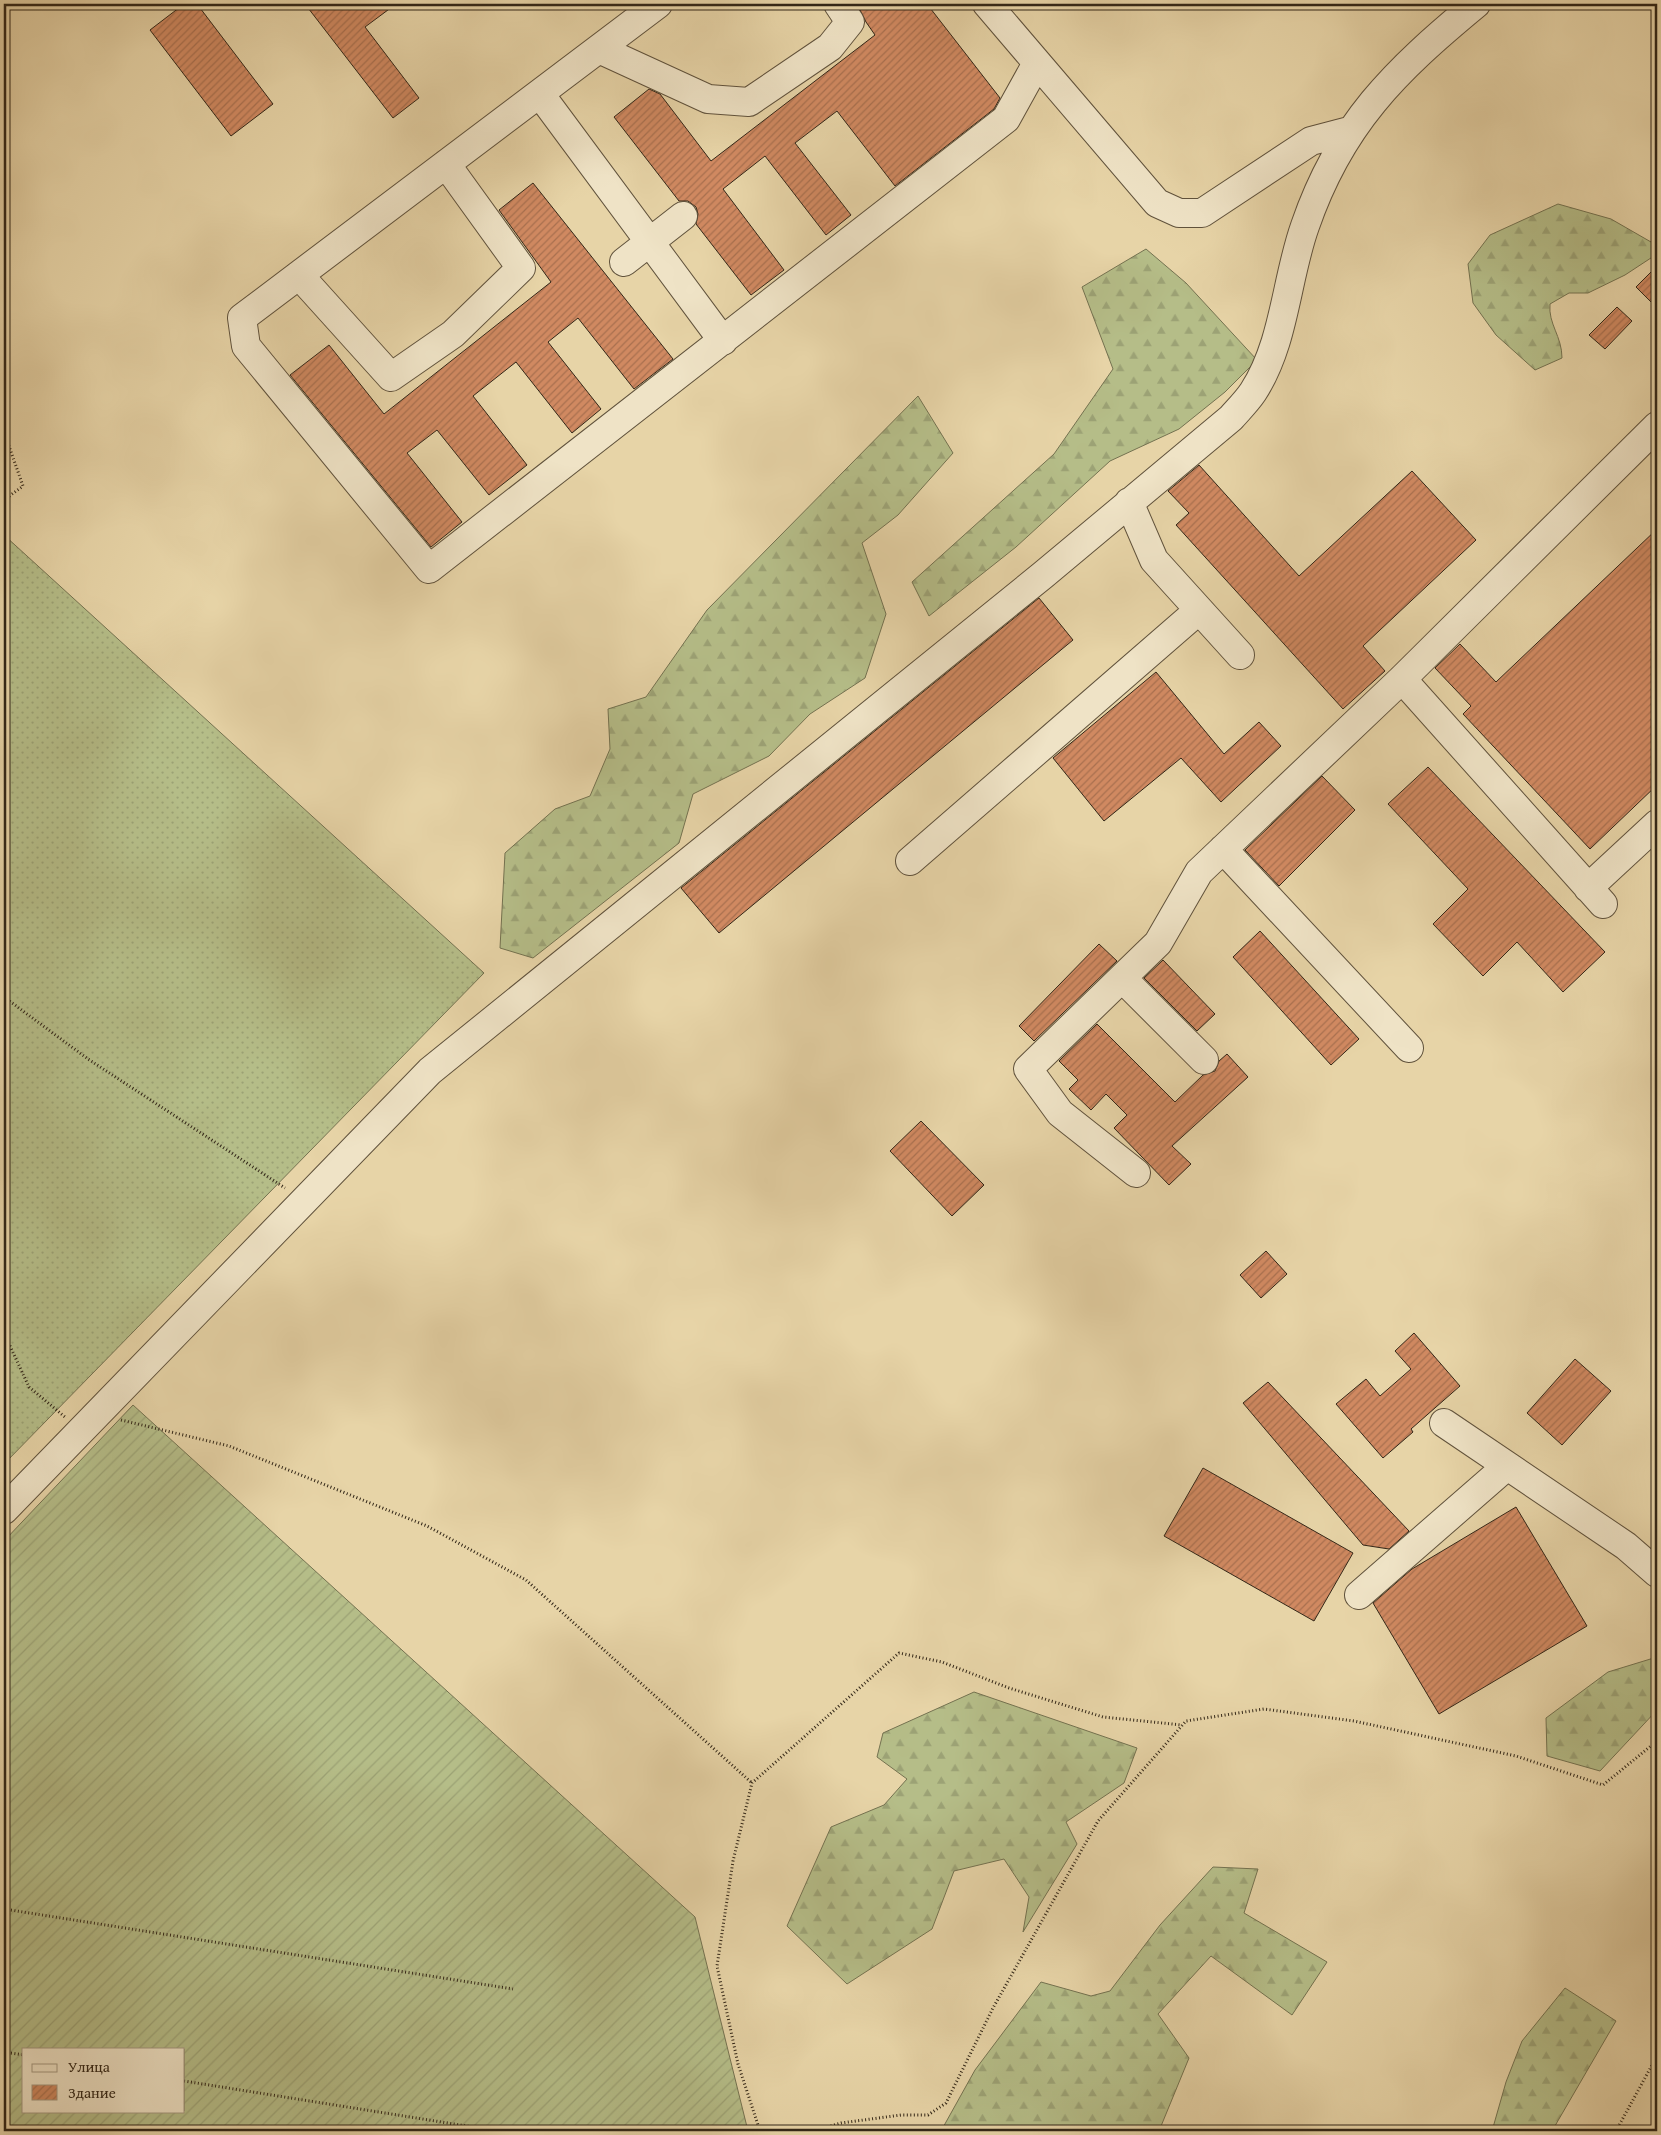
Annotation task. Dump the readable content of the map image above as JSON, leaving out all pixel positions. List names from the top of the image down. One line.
{"legend":["Улица","Здание"]}
